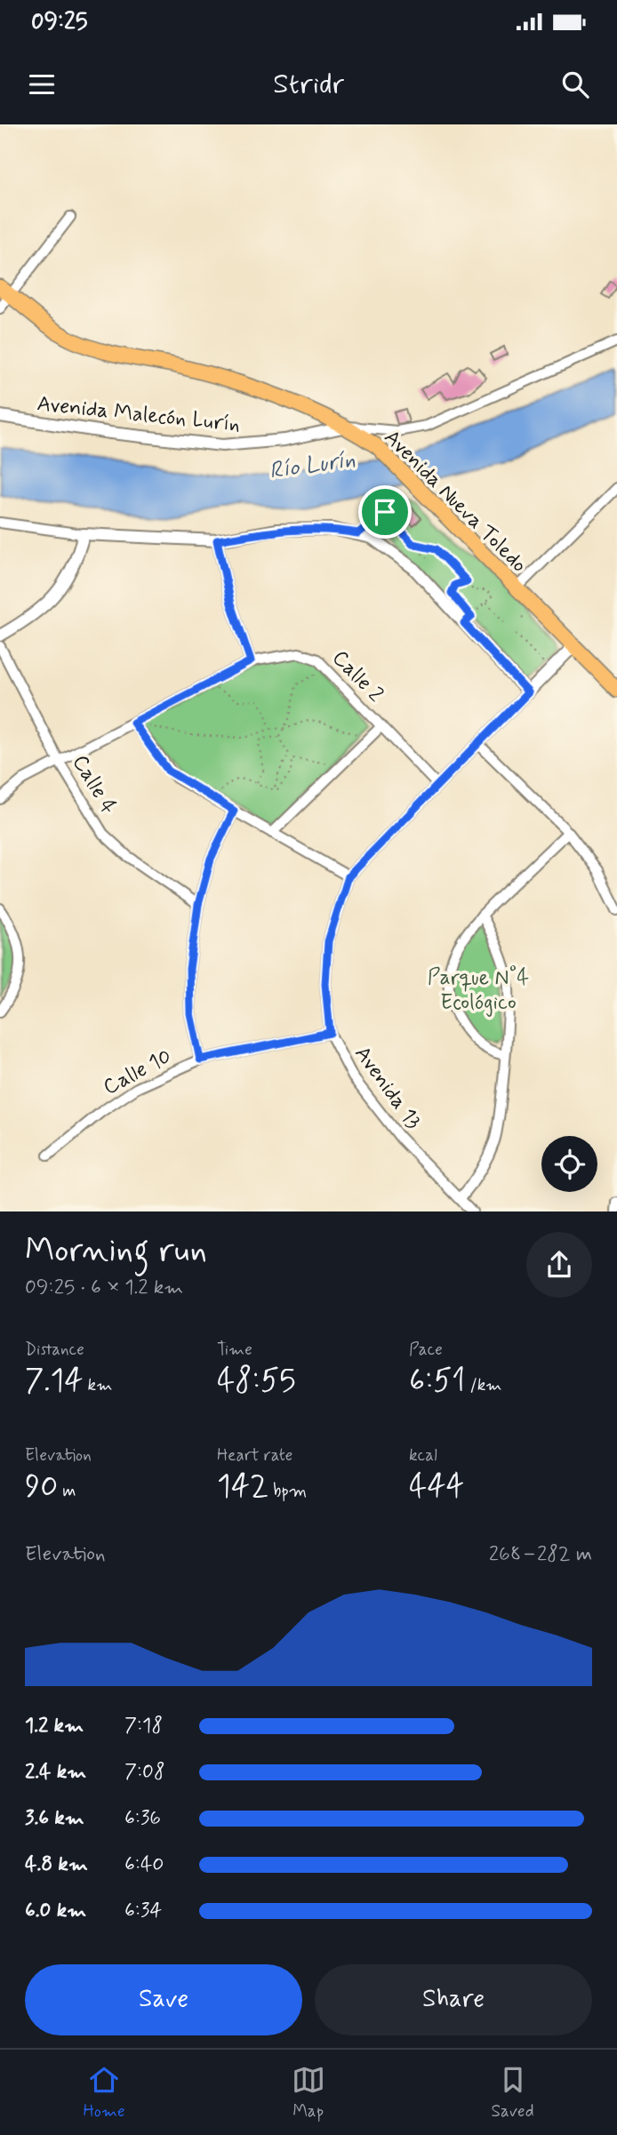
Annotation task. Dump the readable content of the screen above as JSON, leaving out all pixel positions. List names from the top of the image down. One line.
{"streets":{"main road":["Avenida Nueva Toledo"],"street":["Avenida Malecón Lurín","Calle 2","Calle 4","Calle 10","Avenida 13"]},"crossings":[["Avenida Malecón Lurín","Avenida Nueva Toledo"],["Avenida Nueva Toledo","Avenida 13"],["Calle 2","Calle 4"],["Calle 2","Avenida 13"],["Calle 10","Avenida 13"]],"water":["Río Lurín"],"parks":["Parque N°4 Ecológico"],"page":{"status":"09:25","header":"Stridr","heading":["Morning run","09:25 · 6 × 1.2 km"],"stats":[["Distance","7.14 km"],["Time","48:55"],["Pace","6:51 /km"],["Elevation","90 m"],["Heart rate","142 bpm"],["kcal","444"]],"chart":["Elevation","268–282 m"],"list":[{"name":"1.2 km","note":"7:18"},{"name":"2.4 km","note":"7:08"},{"name":"3.6 km","note":"6:36"},{"name":"4.8 km","note":"6:40"},{"name":"6.0 km","note":"6:34"}],"buttons":["Save","Share"],"tabs":["Home","Map","Saved"]}}
